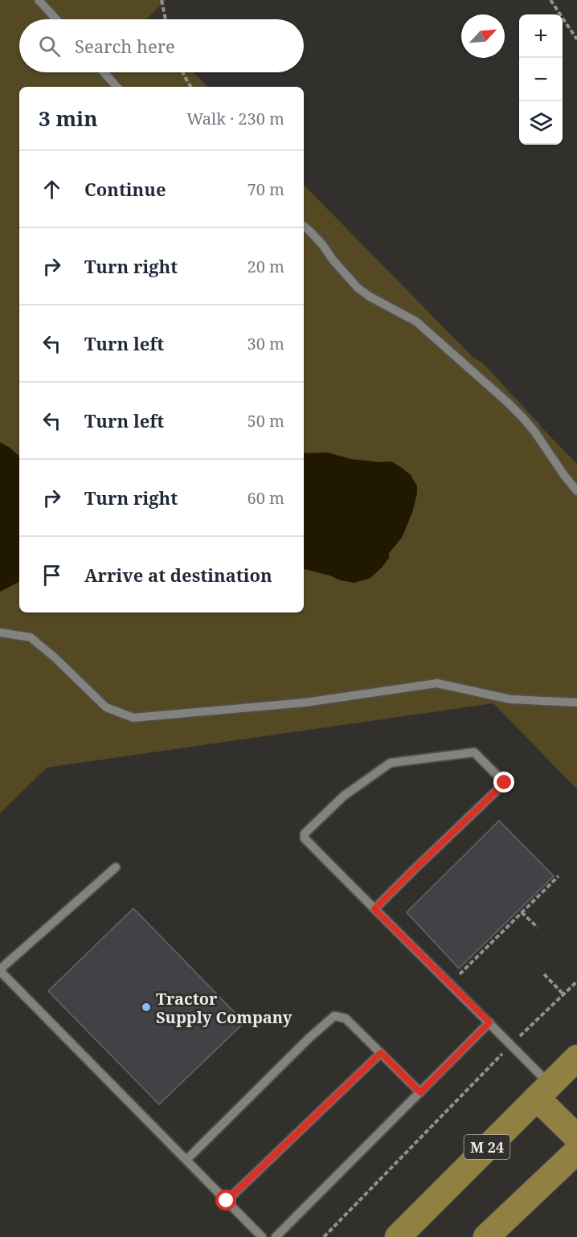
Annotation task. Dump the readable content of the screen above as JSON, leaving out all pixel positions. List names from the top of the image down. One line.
{"streets":{"main road":["M 24"]},"places":["Tractor Supply Company"],"north":"top right","page":{"map_buttons":["+","−"],"search":"Search here","heading":["3 min","Walk · 230 m"],"list":[["Continue","70 m"],["Turn right","20 m"],["Turn left","30 m"],["Turn left","50 m"],["Turn right","60 m"],"Arrive at destination"]}}
